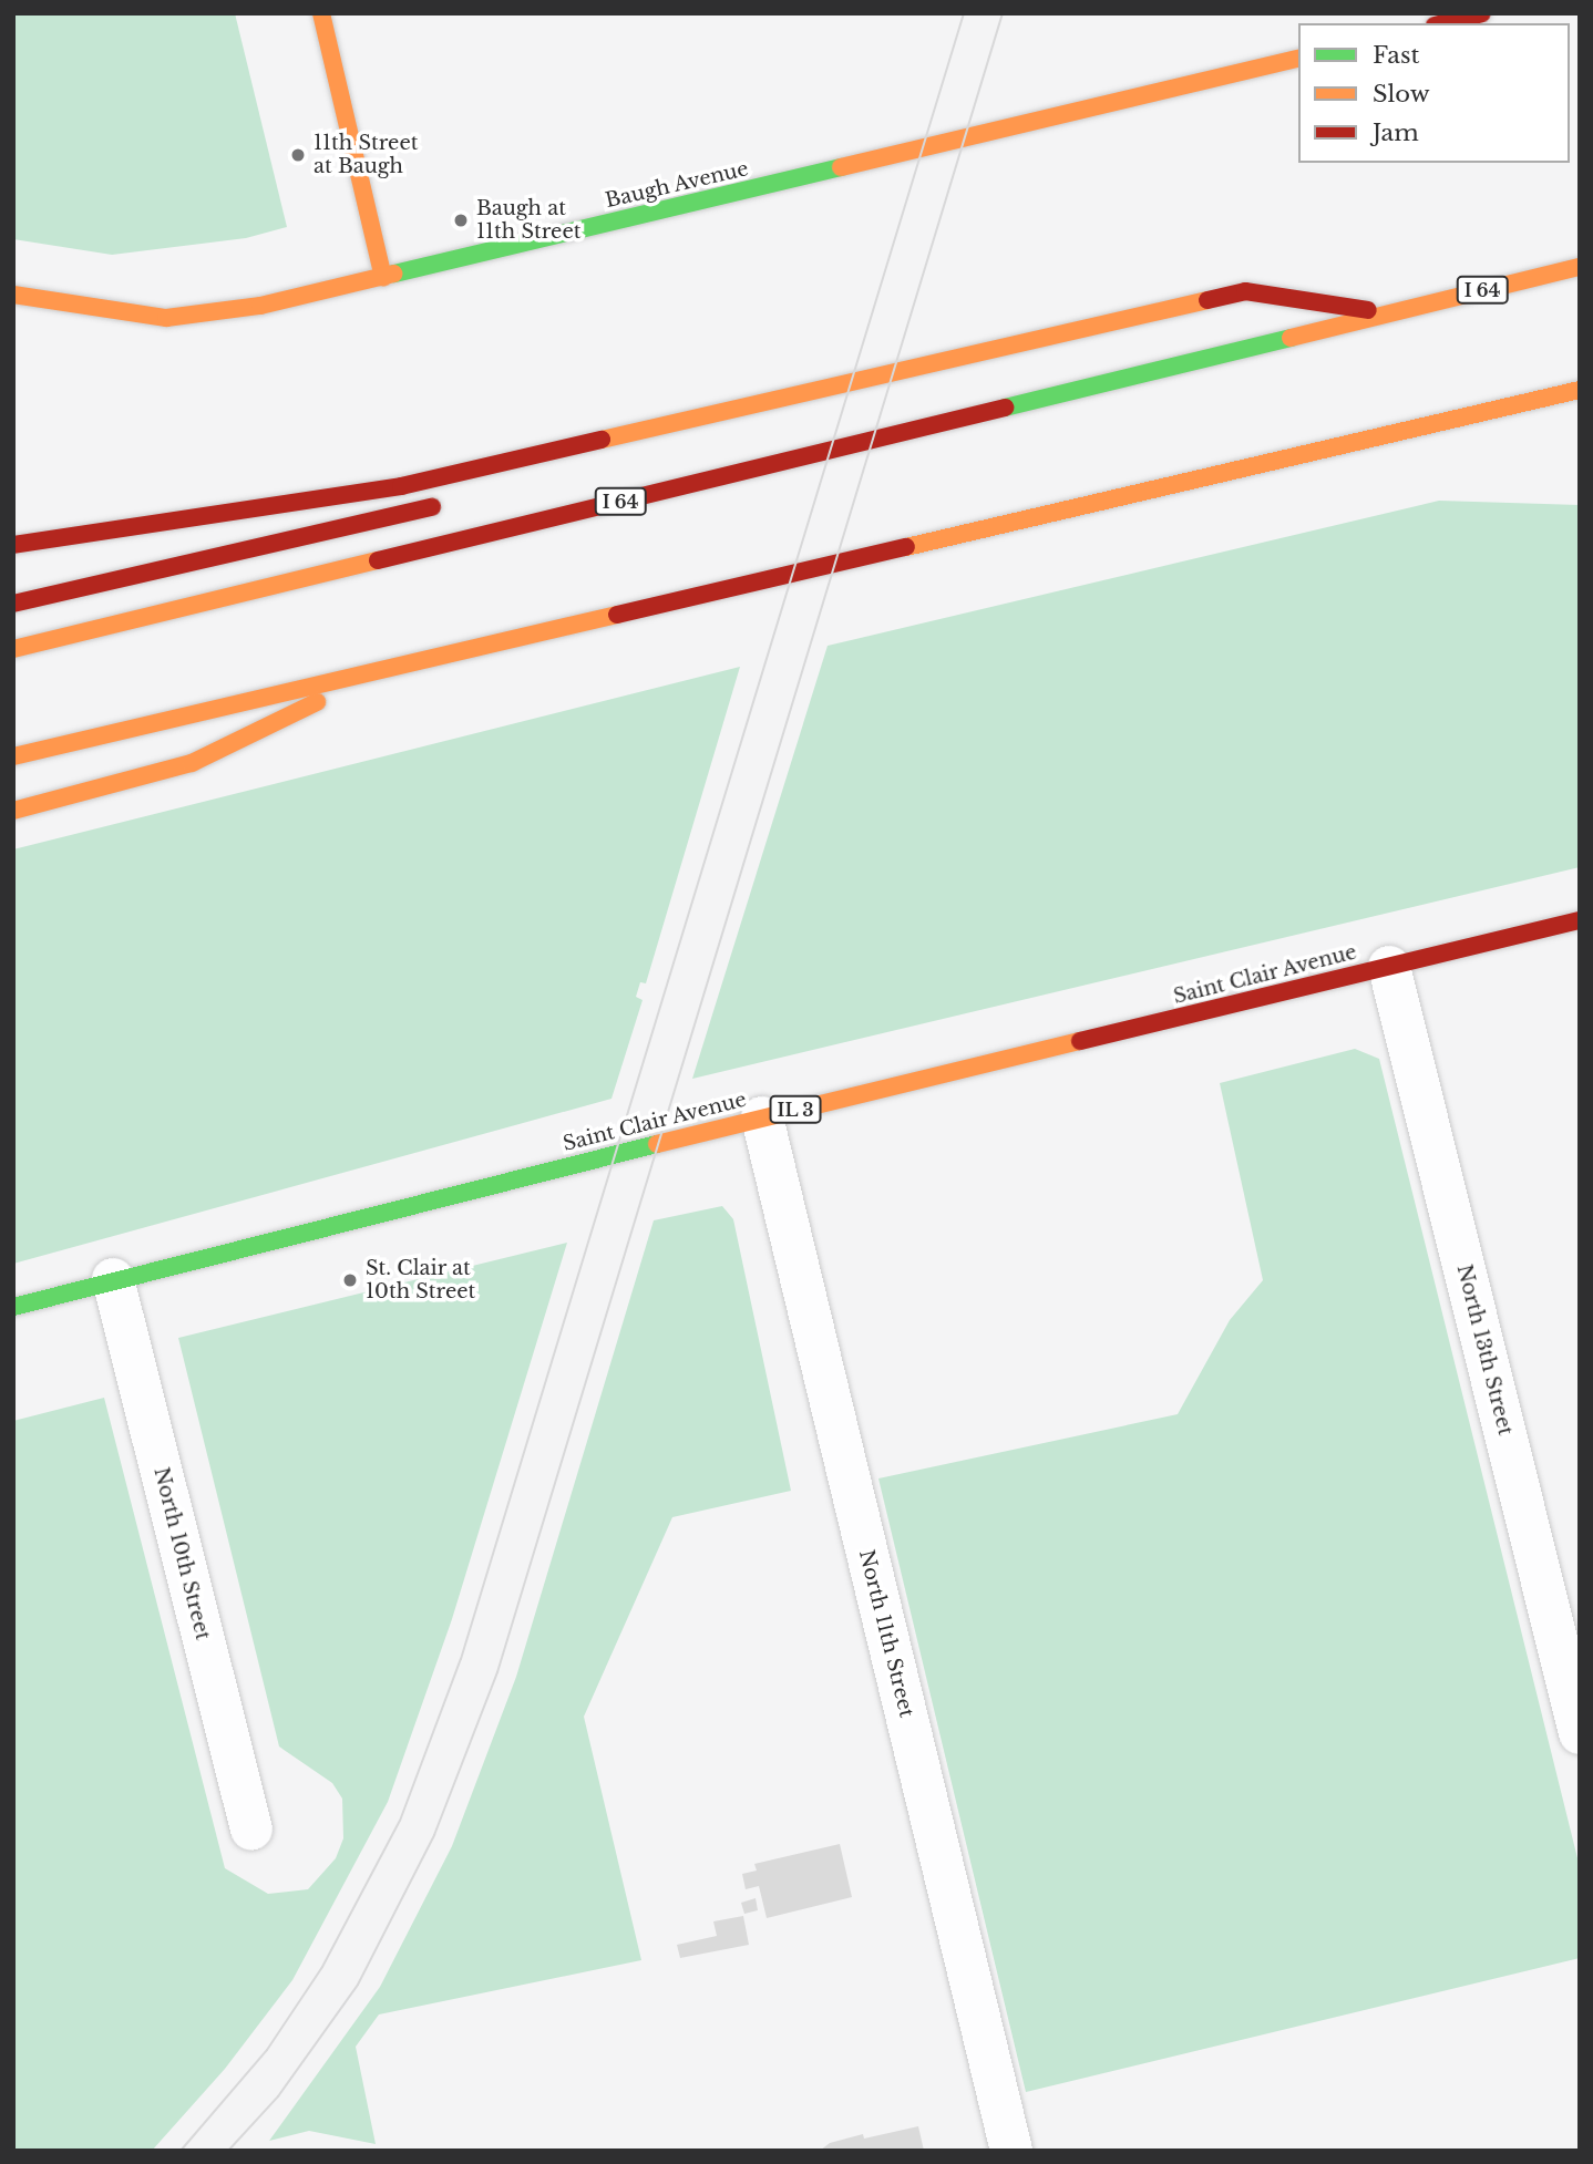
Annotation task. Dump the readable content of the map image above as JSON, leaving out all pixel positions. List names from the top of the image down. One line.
{"streets":{"main road":["Baugh Avenue","I 64","Saint Clair Avenue","IL 3"],"street":["North 13th Street","North 10th Street","North 11th Street"]},"crossings":[["Saint Clair Avenue","North 13th Street"],["Saint Clair Avenue","North 10th Street"],["Saint Clair Avenue","North 11th Street"]],"places":["11th Street at Baugh","Baugh at 11th Street","St. Clair at 10th Street"],"legend":["Fast","Slow","Jam"]}
